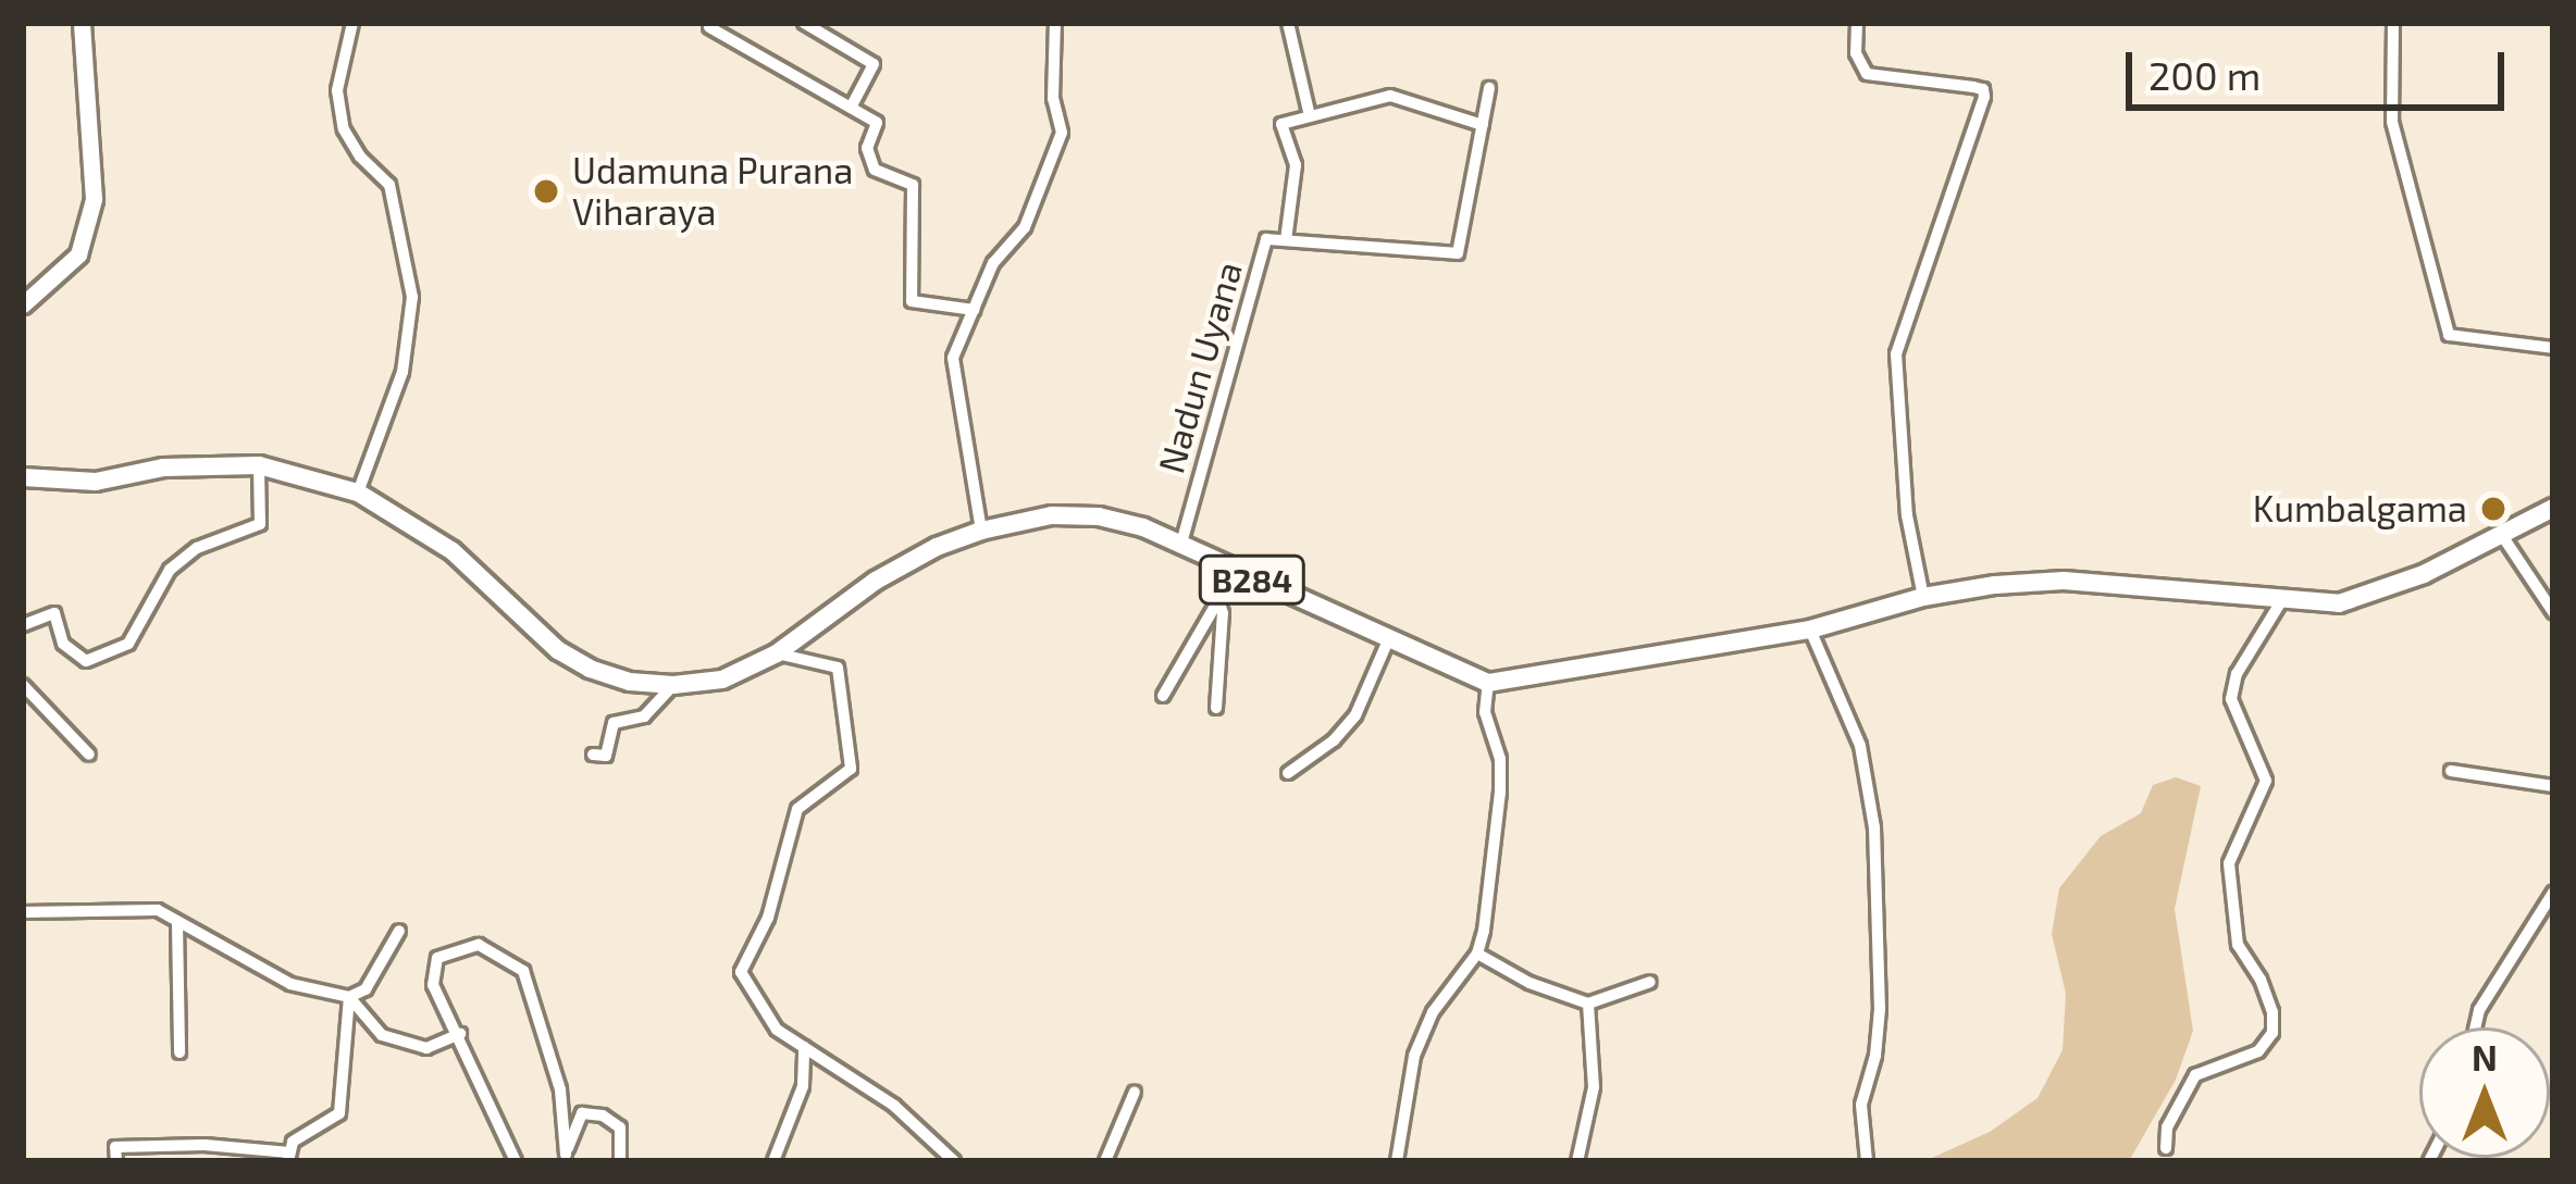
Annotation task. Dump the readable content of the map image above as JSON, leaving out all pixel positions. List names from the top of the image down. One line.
{"streets":{"main road":["B284"],"street":["Nadun Uyana"]},"crossings":[["Nadun Uyana","B284"]],"places":["Udamuna Purana Viharaya","Kumbalgama"],"scale_bar":"200 m","north":"top"}
